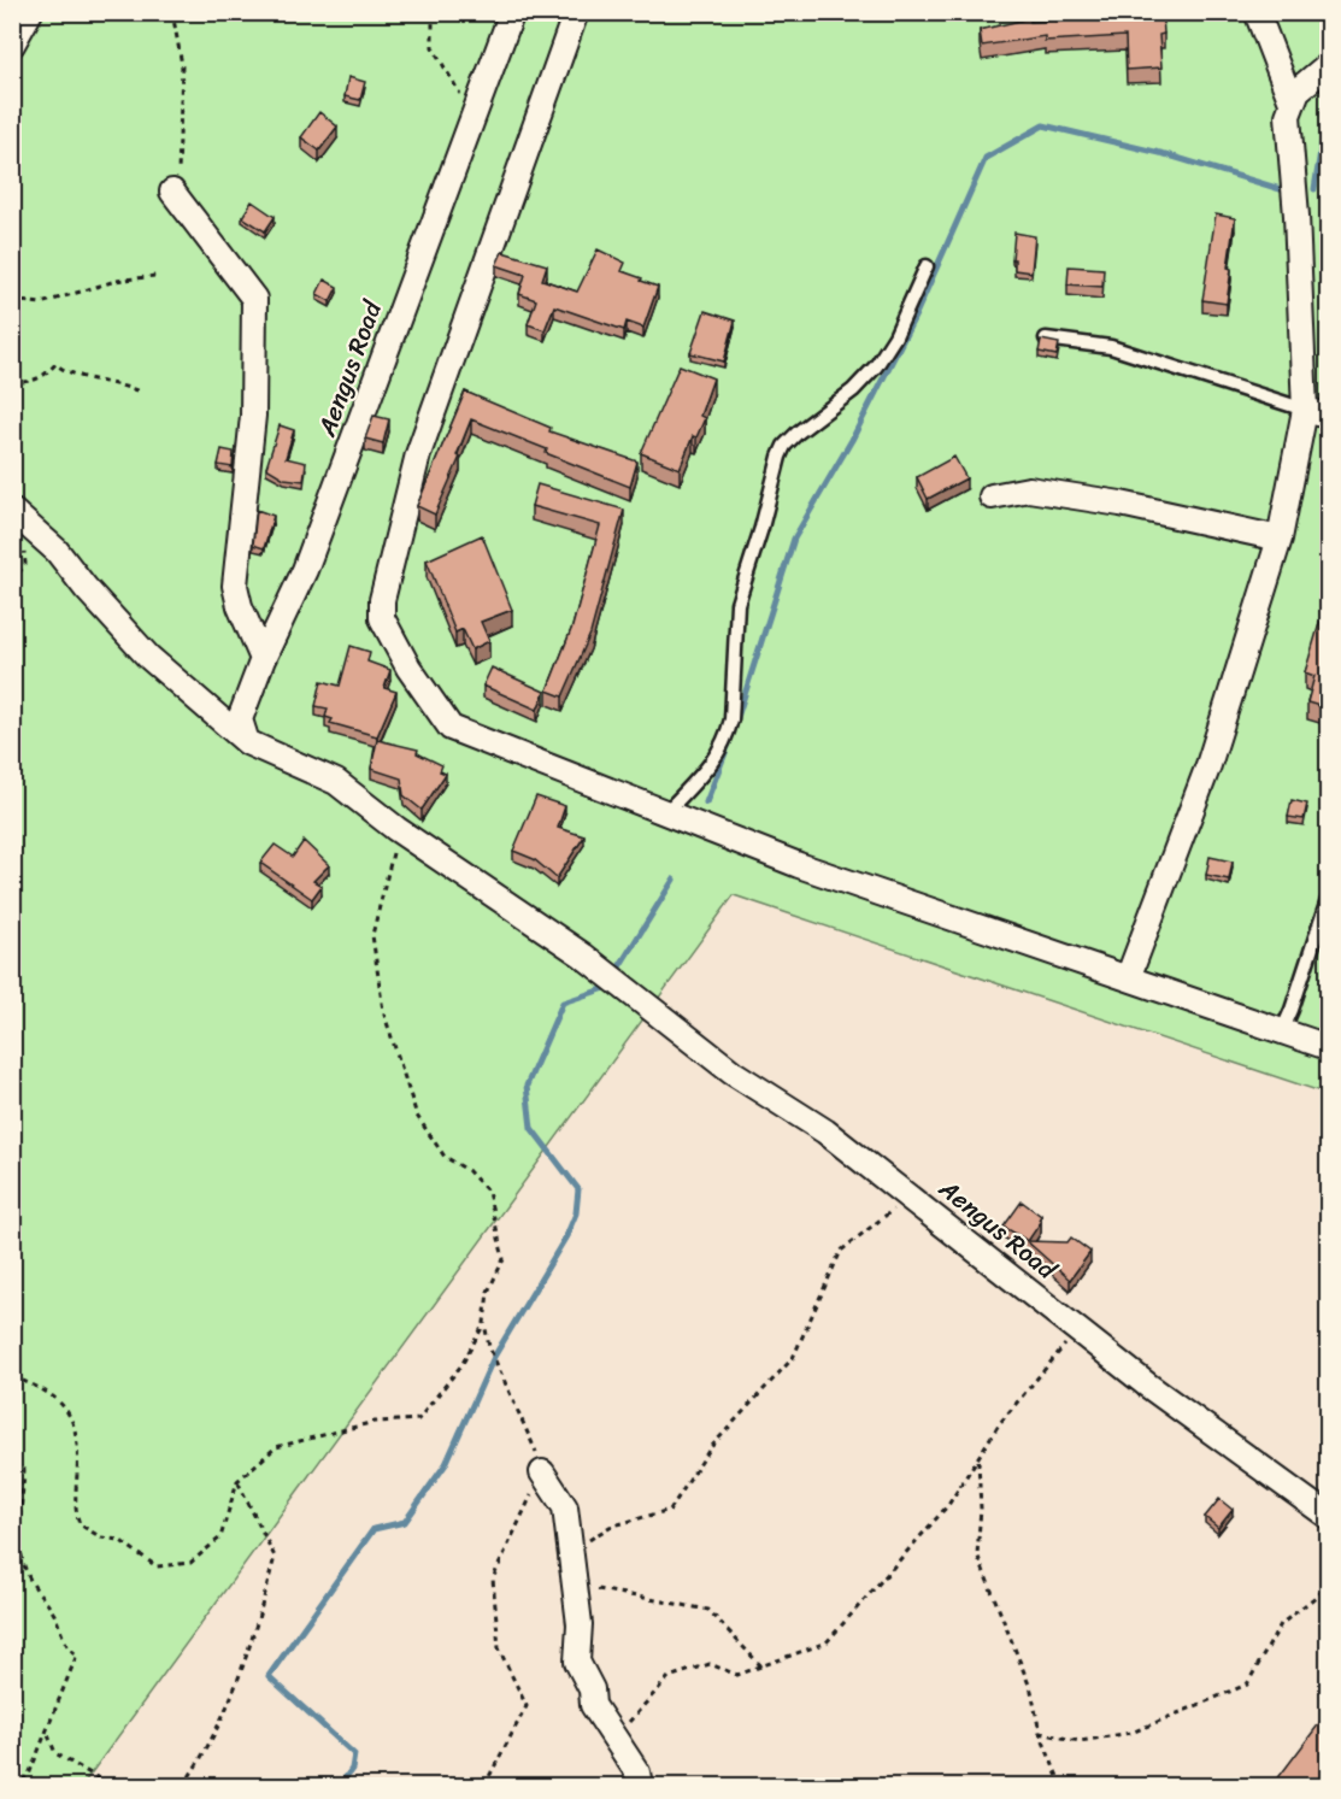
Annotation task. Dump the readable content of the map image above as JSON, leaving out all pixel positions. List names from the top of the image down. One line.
{"streets":{"street":["Aengus Road"]}}
